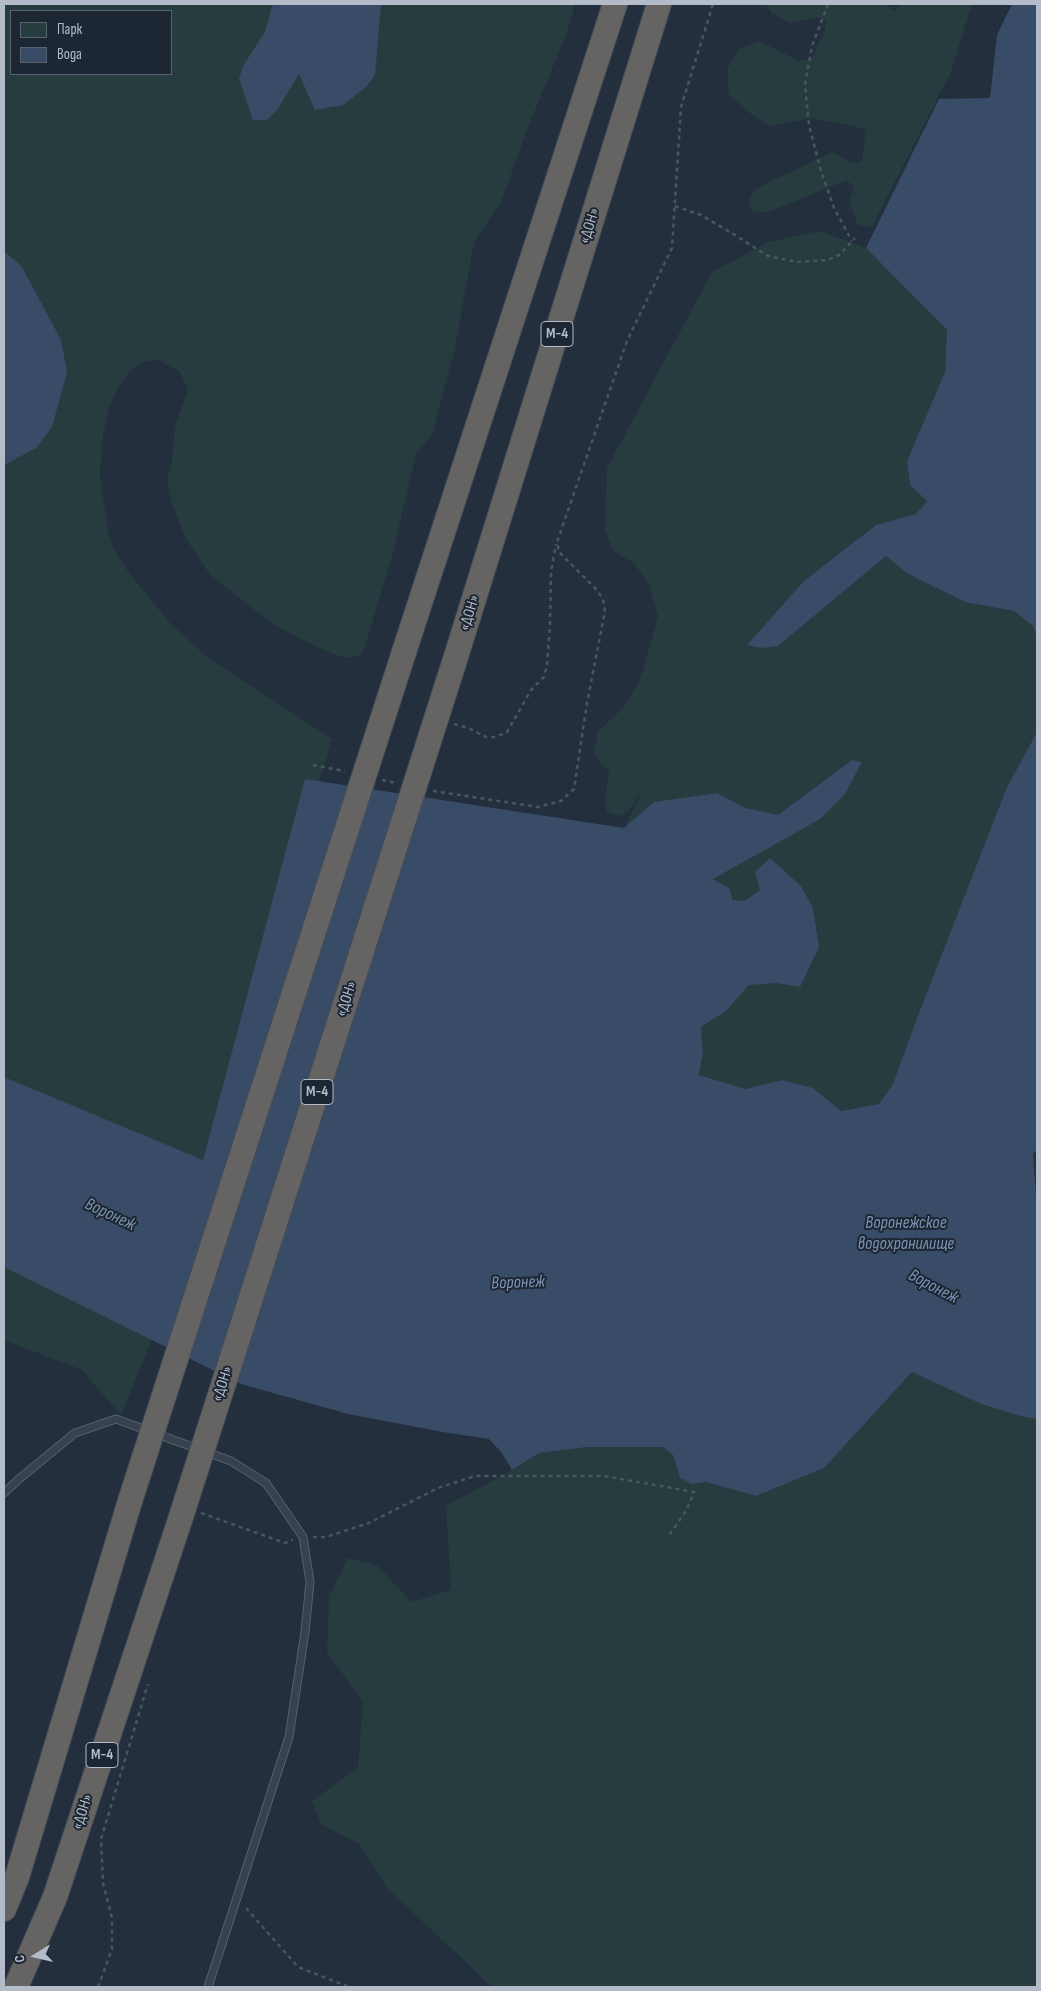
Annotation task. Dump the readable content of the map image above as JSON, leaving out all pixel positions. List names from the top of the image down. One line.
{"streets":{"highway":["«ДОН»","М-4"]},"water":["Воронеж","Воронежское водохранилище"],"legend":["Парк","Вода"],"north":"left"}
